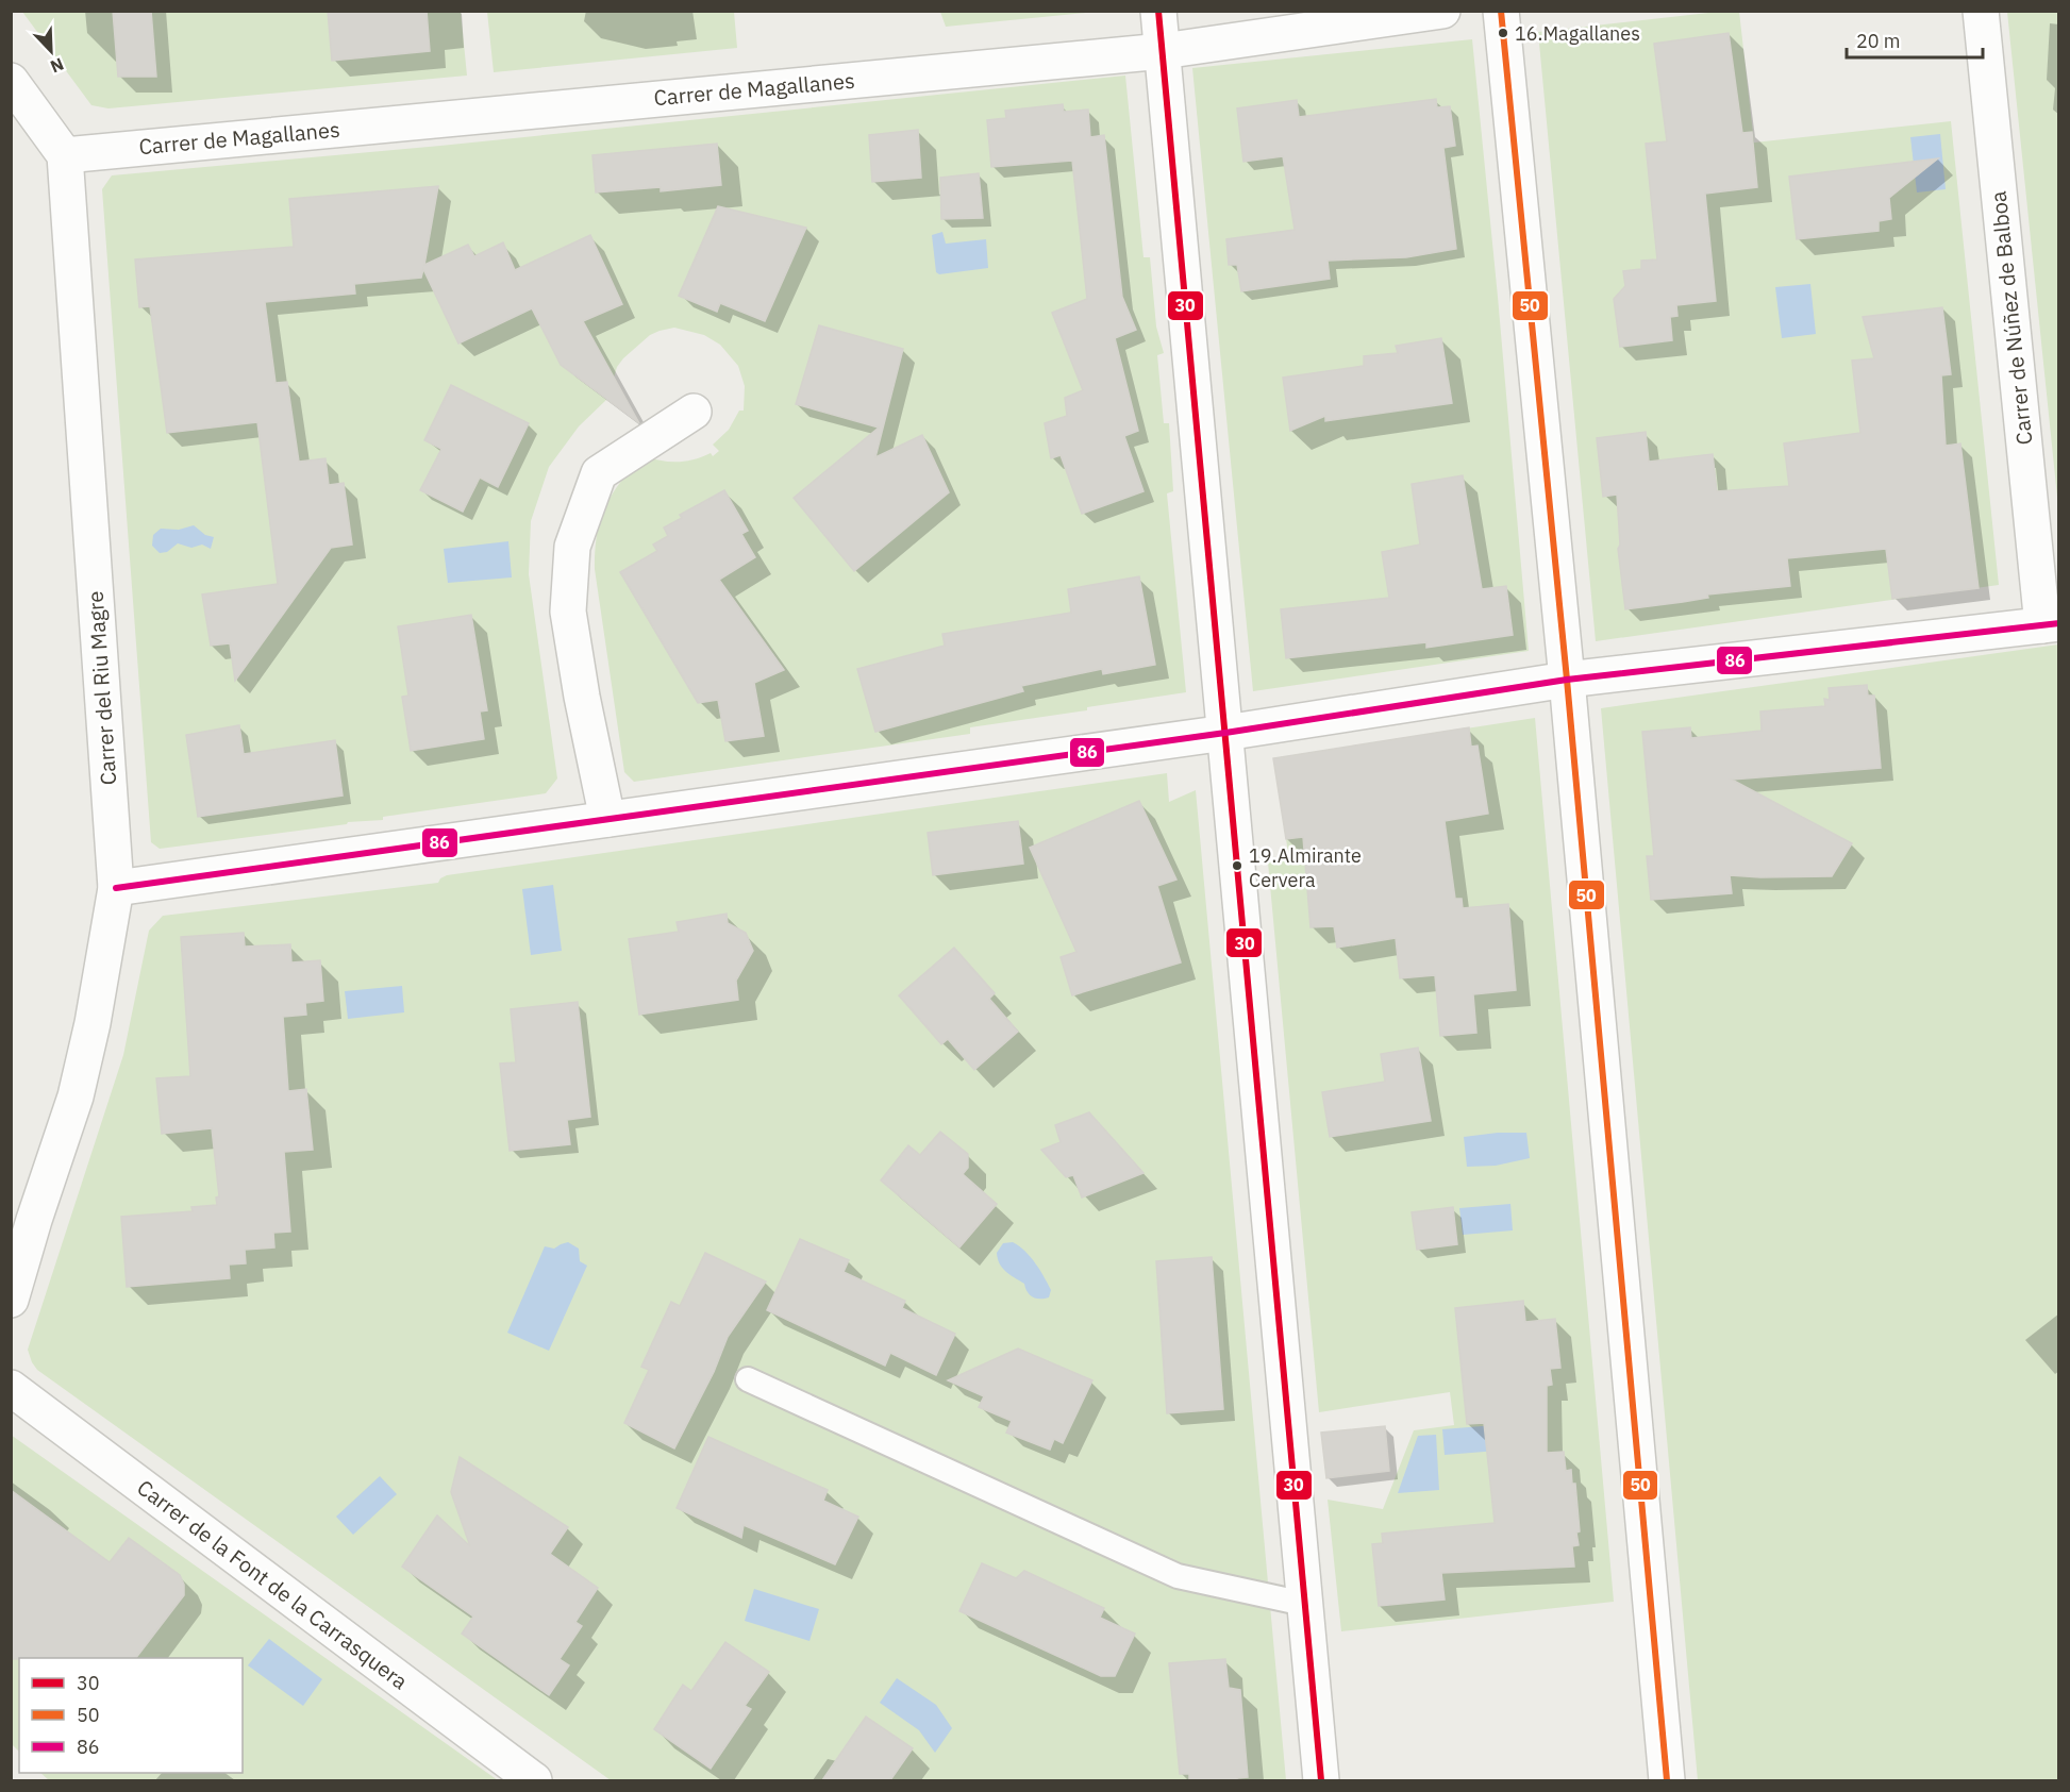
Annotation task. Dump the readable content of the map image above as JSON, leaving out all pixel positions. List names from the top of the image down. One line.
{"streets":{"street":["Carrer de Magallanes","Carrer de Núñez de Balboa","Carrer del Riu Magre","Carrer de la Font de la Carrasquera"]},"crossings":[["Carrer de Magallanes","Carrer del Riu Magre"]],"places":["16.Magallanes","19.Almirante Cervera"],"lines":["transit line 30","transit line 50","transit line 86"],"legend":["30","50","86"],"scale_bar":"20 m","north":"bottom right"}
